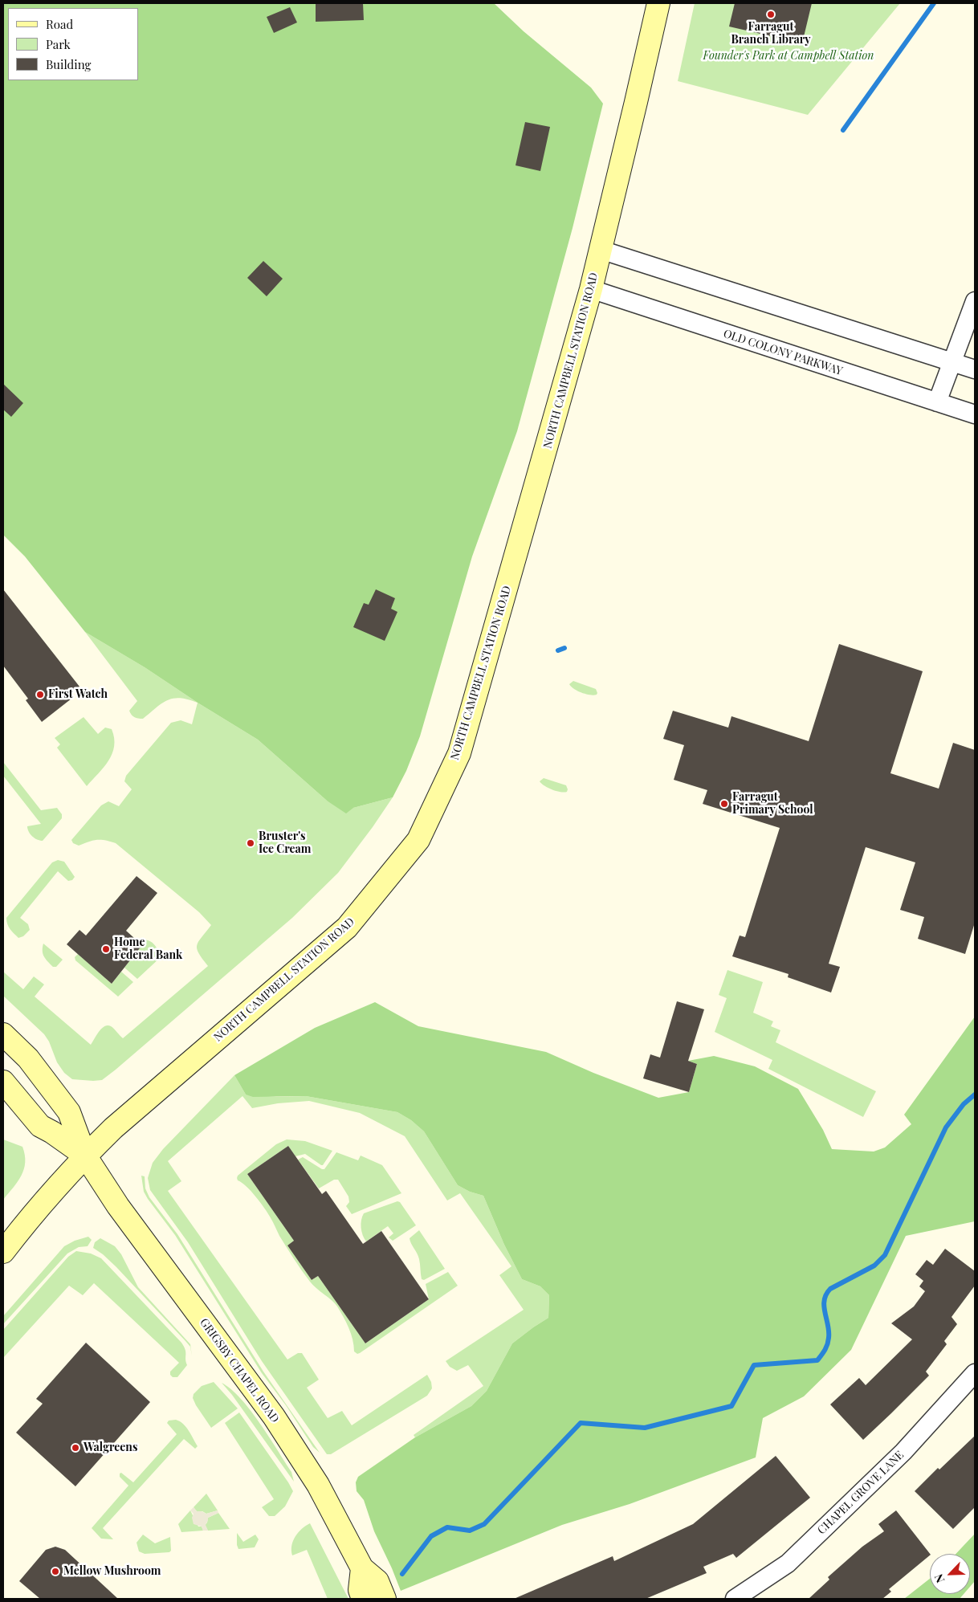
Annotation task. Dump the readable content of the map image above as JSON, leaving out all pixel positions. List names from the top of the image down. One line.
{"streets":{"main road":["NORTH CAMPBELL STATION ROAD","GRIGSBY CHAPEL ROAD"],"street":["OLD COLONY PARKWAY","CHAPEL GROVE LANE"]},"crossings":[["OLD COLONY PARKWAY","NORTH CAMPBELL STATION ROAD"],["NORTH CAMPBELL STATION ROAD","GRIGSBY CHAPEL ROAD"]],"parks":["Founder's Park at Campbell Station"],"places":["Farragut Branch Library","First Watch","Farragut Primary School","Bruster's Ice Cream","Home Federal Bank","Walgreens","Mellow Mushroom"],"legend":["Road","Park","Building"],"north":"bottom left"}
